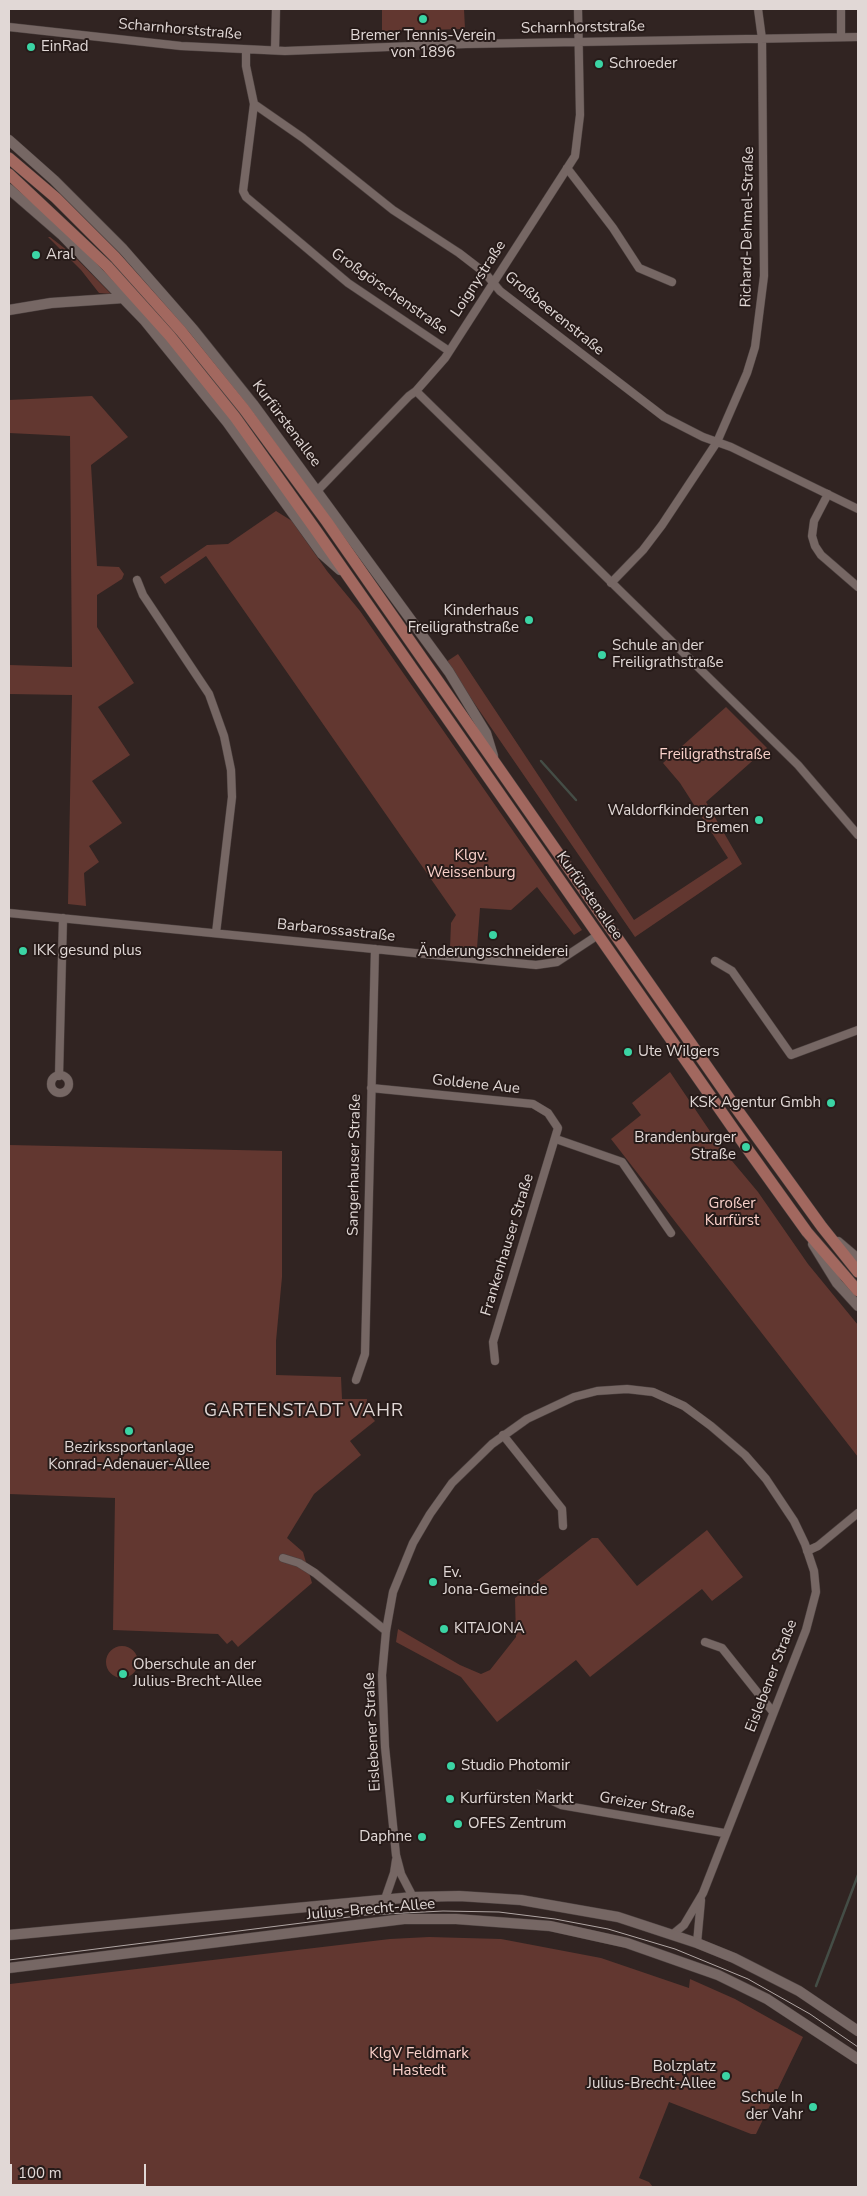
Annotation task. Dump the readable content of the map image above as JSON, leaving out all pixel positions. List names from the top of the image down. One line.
{"streets":{"main road":["Kurfürstenallee","Julius-Brecht-Allee"],"street":["Scharnhorststraße","Richard-Dehmel-Straße","Loignystraße","Großgörschenstraße","Großbeerenstraße","Barbarossastraße","Goldene Aue","Sangerhauser Straße","Frankenhauser Straße","Eislebener Straße","Greizer Straße"]},"crossings":[["Scharnhorststraße","Richard-Dehmel-Straße"],["Scharnhorststraße","Loignystraße"],["Richard-Dehmel-Straße","Großbeerenstraße"],["Loignystraße","Großgörschenstraße"],["Loignystraße","Großbeerenstraße"],["Loignystraße","Kurfürstenallee"],["Großgörschenstraße","Großbeerenstraße"],["Kurfürstenallee","Barbarossastraße"],["Barbarossastraße","Sangerhauser Straße"],["Goldene Aue","Sangerhauser Straße"],["Goldene Aue","Frankenhauser Straße"],["Eislebener Straße","Greizer Straße"],["Eislebener Straße","Julius-Brecht-Allee"]],"districts":["GARTENSTADT VAHR"],"parks":["Freiligrathstraße","Klgv. Weissenburg","Großer Kurfürst","KlgV Feldmark Hastedt"],"places":["Bremer Tennis-Verein von 1896","EinRad","Schroeder","Aral","Kinderhaus Freiligrathstraße","Schule an der Freiligrathstraße","Waldorfkindergarten Bremen","Änderungsschneiderei","IKK gesund plus","Ute Wilgers","KSK Agentur Gmbh","Brandenburger Straße","Bezirkssportanlage Konrad-Adenauer-Allee","Ev. Jona-Gemeinde","KITAJONA","Oberschule an der Julius-Brecht-Allee","Studio Photomir","Kurfürsten Markt","OFES Zentrum","Daphne","Bolzplatz Julius-Brecht-Allee","Schule In der Vahr"],"scale_bar":"100 m"}
